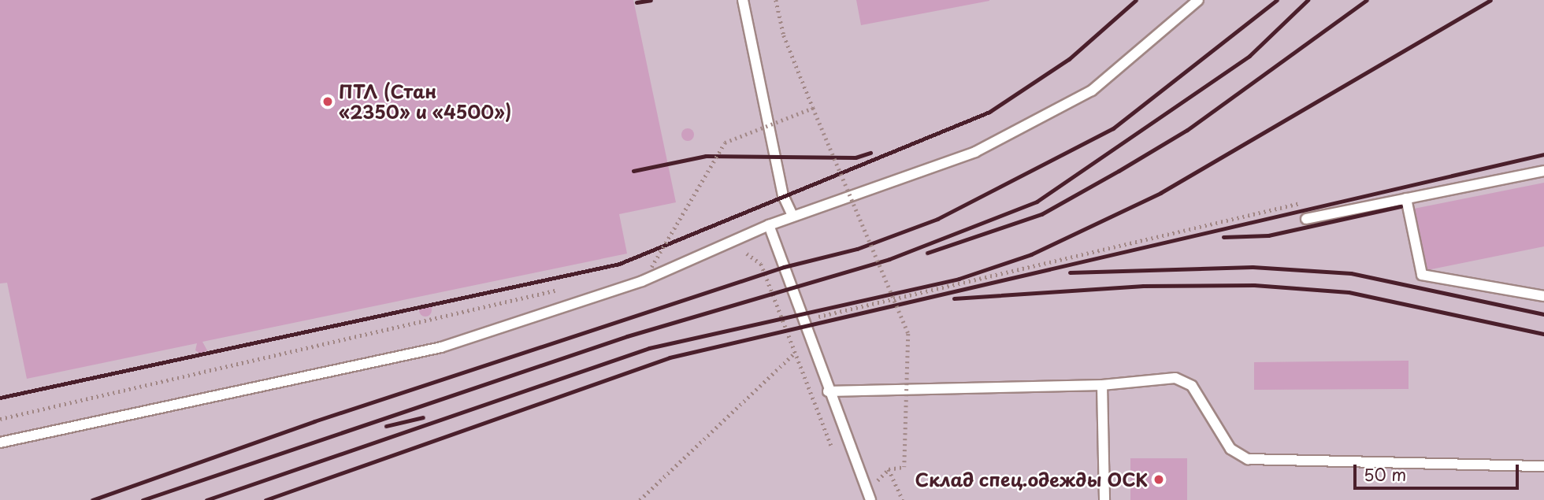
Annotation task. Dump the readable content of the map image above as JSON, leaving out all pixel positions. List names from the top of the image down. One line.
{"places":["ПТЛ (Стан «2350» и «4500»)","Склад спец.одежды ОСК"],"scale_bar":"50 m"}
